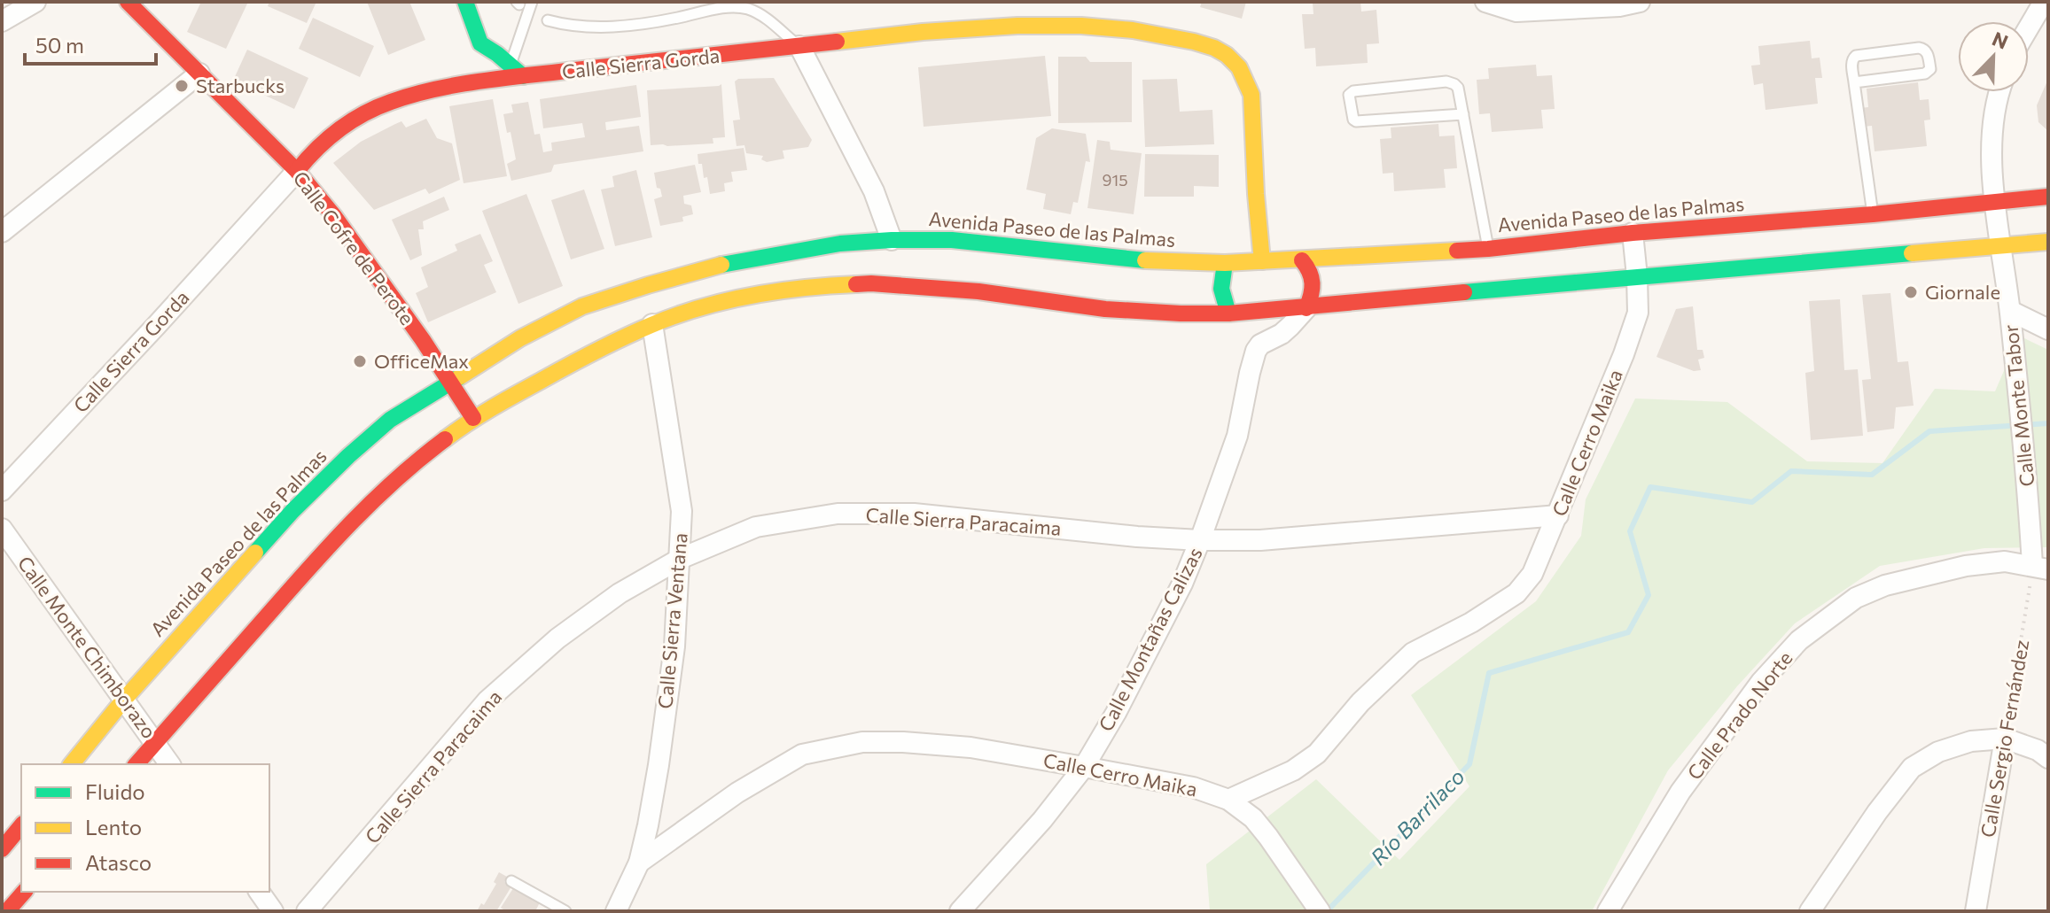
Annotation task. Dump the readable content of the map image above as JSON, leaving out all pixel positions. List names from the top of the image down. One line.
{"streets":{"main road":["Calle Sierra Gorda","Avenida Paseo de las Palmas","Calle Cofre de Perote"],"street":["Calle Monte Tabor","Calle Cerro Maika","Calle Sierra Paracaima","Calle Sierra Ventana","Calle Montañas Calizas","Calle Monte Chimborazo","Calle Prado Norte","Calle Sergio Fernández"]},"crossings":[["Calle Sierra Gorda","Avenida Paseo de las Palmas"],["Calle Sierra Gorda","Calle Cofre de Perote"],["Avenida Paseo de las Palmas","Calle Cofre de Perote"],["Avenida Paseo de las Palmas","Calle Monte Tabor"],["Avenida Paseo de las Palmas","Calle Cerro Maika"],["Avenida Paseo de las Palmas","Calle Monte Chimborazo"],["Calle Monte Tabor","Calle Prado Norte"],["Calle Monte Tabor","Calle Sergio Fernández"],["Calle Cerro Maika","Calle Sierra Paracaima"],["Calle Cerro Maika","Calle Sierra Ventana"],["Calle Cerro Maika","Calle Montañas Calizas"],["Calle Sierra Paracaima","Calle Sierra Ventana"],["Calle Sierra Paracaima","Calle Montañas Calizas"],["Calle Prado Norte","Calle Sergio Fernández"]],"water":["Río Barrilaco"],"places":["Starbucks","Giornale","OfficeMax"],"house_numbers":["915"],"legend":["Fluido","Lento","Atasco"],"scale_bar":"50 m","north":"top right"}
